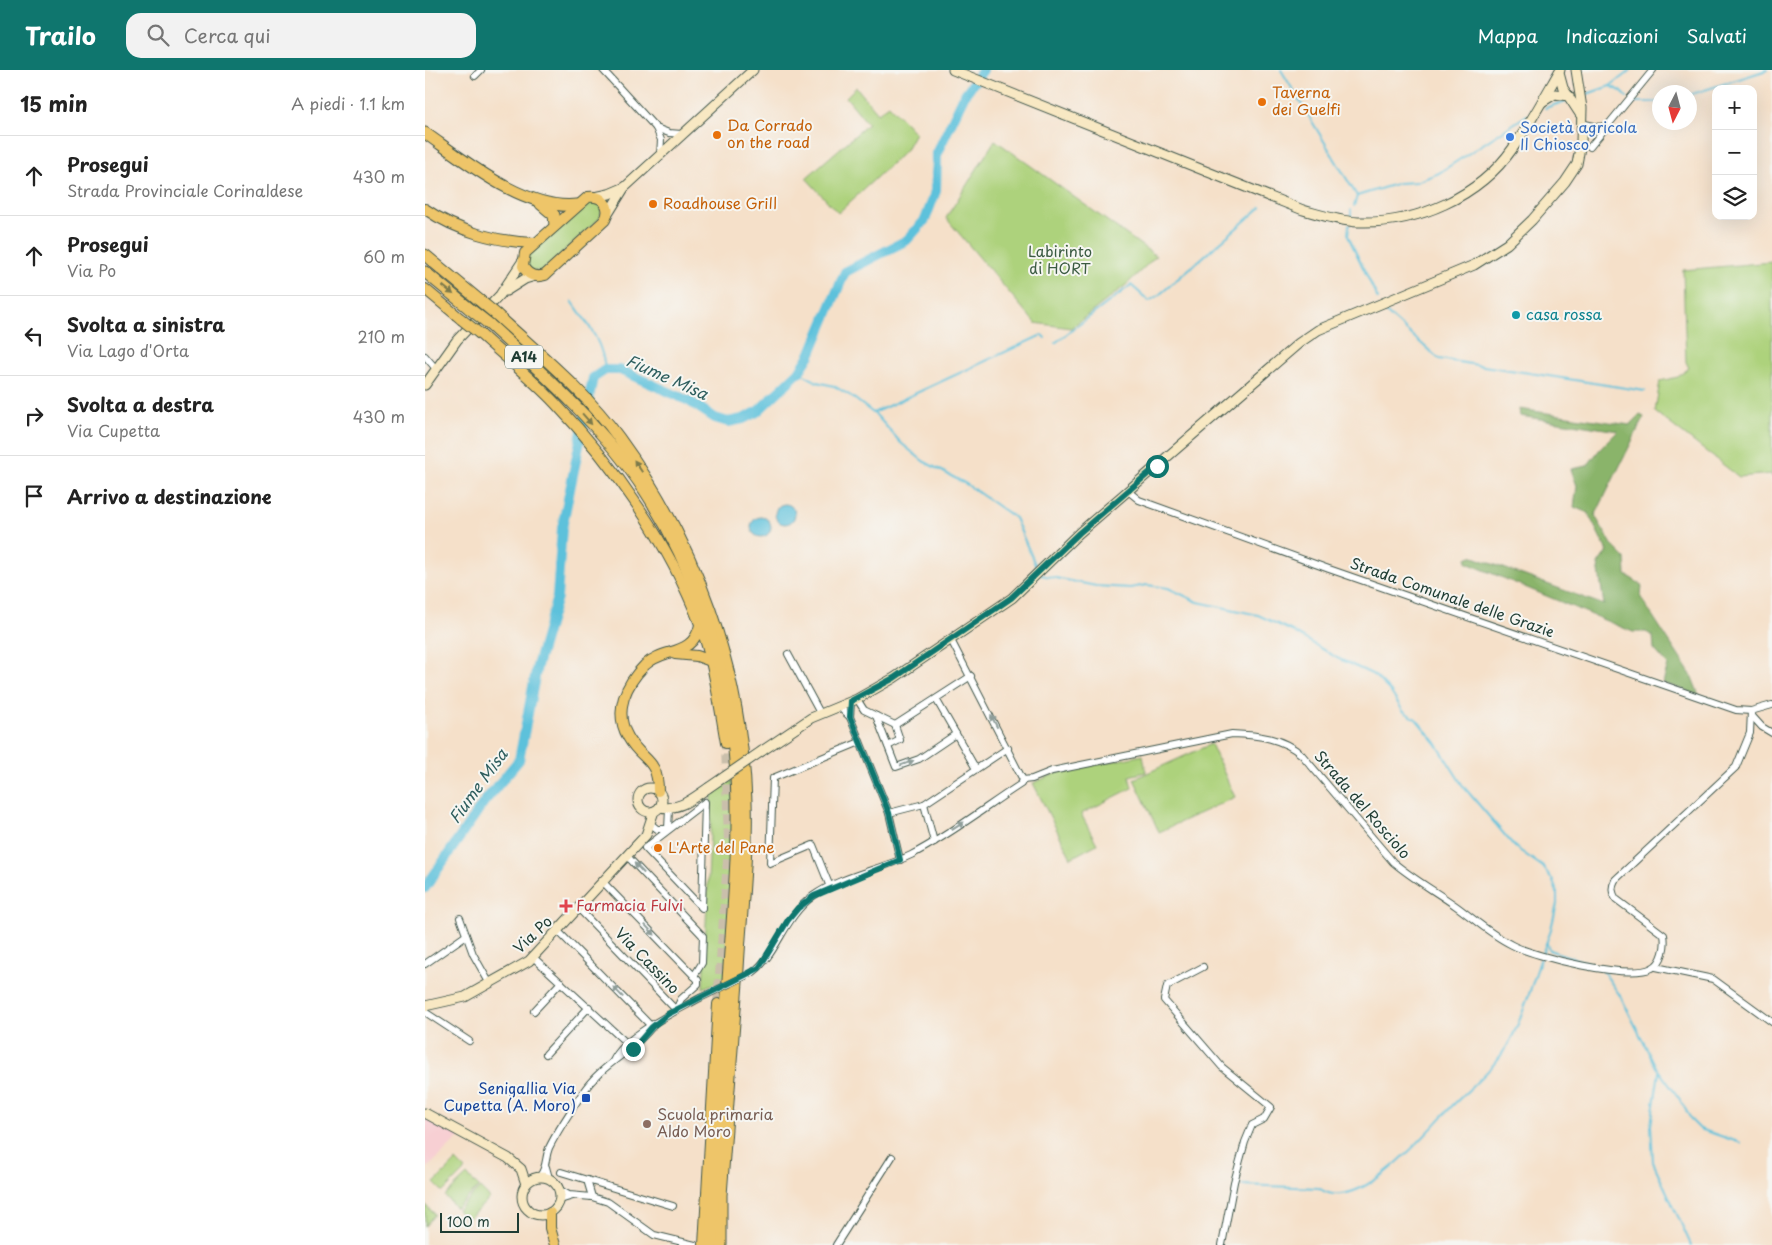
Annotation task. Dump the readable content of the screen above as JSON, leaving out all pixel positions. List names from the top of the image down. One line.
{"streets":{"highway":["A14"],"street":["Strada Comunale delle Grazie","Strada del Rosciolo","Via Po","Via Cassino"]},"crossings":[["Via Po","Via Cassino"]],"water":["Fiume Misa"],"parks":["Labirinto di HORT"],"places":{"other":["Taverna dei Guelfi","Da Corrado on the road","Società agricola Il Chiosco","Roadhouse Grill","casa rossa","L'Arte del Pane","Scuola primaria Aldo Moro"],"health":["Farmacia Fulvi"],"transit":["Senigallia Via Cupetta (A. Moro)"]},"scale_bar":"100 m","north":"bottom","page":{"header":"Trailo","search":"Cerca qui","nav":["Mappa","Indicazioni","Salvati"],"heading":["15 min","A piedi · 1.1 km"],"map_buttons":["+","−"],"list":[["Prosegui","Strada Provinciale Corinaldese","430 m"],["Prosegui","Via Po","60 m"],["Svolta a sinistra","Via Lago d'Orta","210 m"],["Svolta a destra","Via Cupetta","430 m"],"Arrivo a destinazione"],"scale":"100 m"}}
